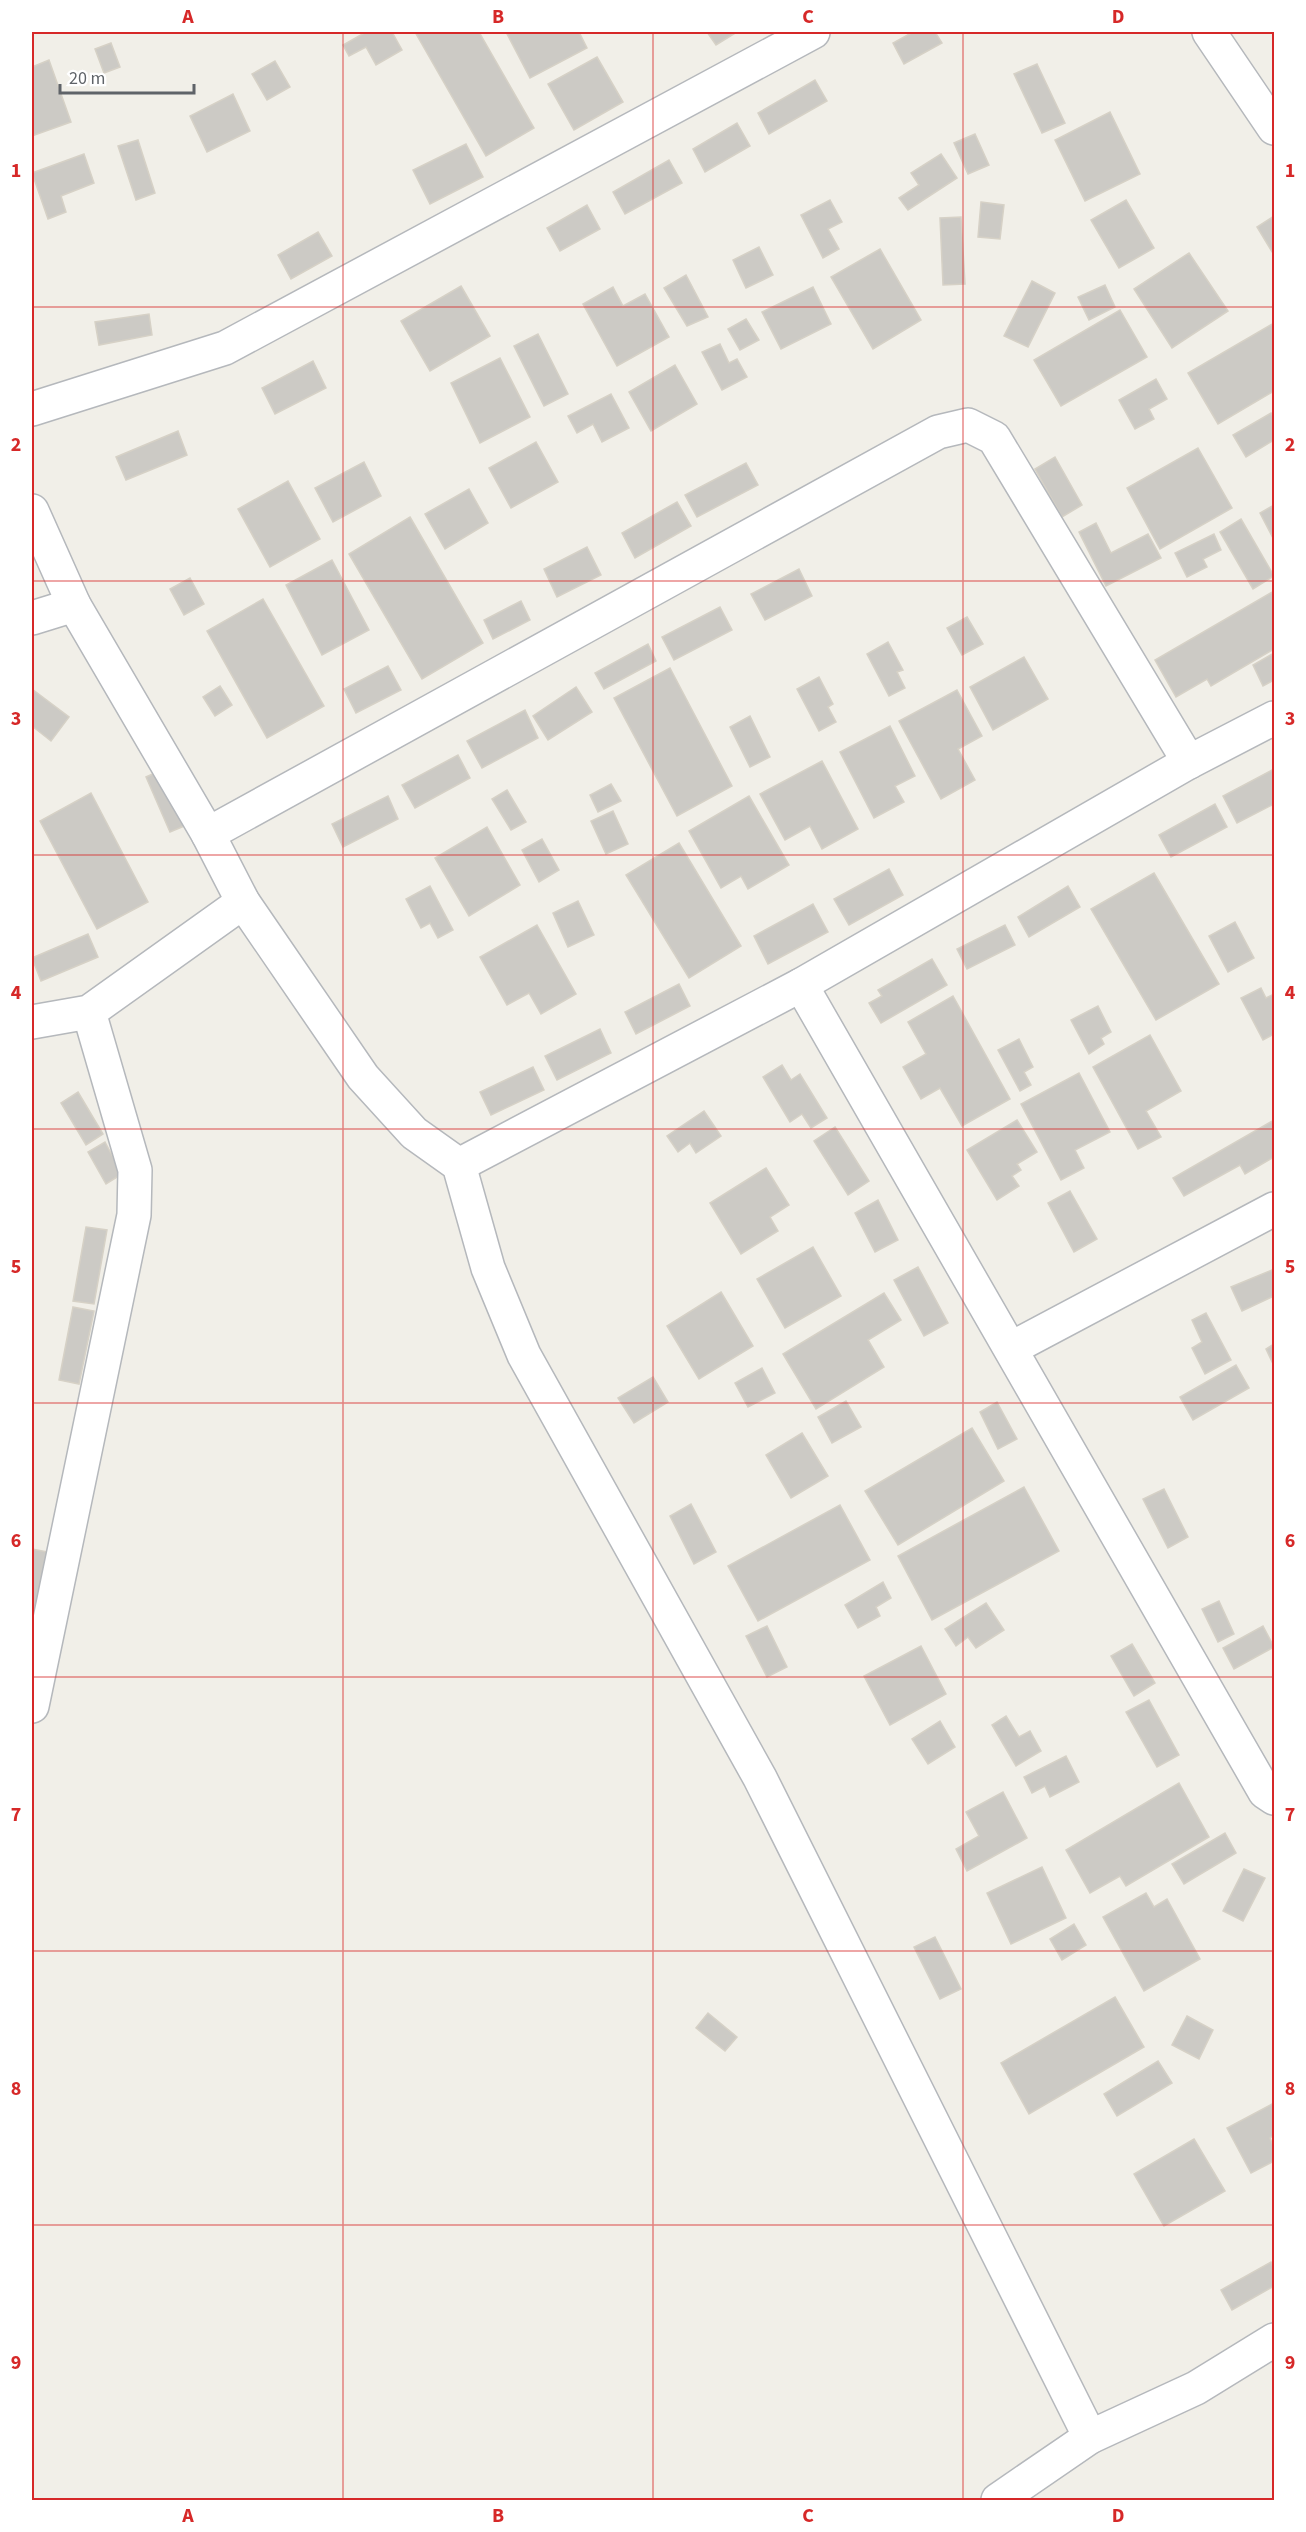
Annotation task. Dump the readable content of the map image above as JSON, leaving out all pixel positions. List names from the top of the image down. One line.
{"scale_bar":"20 m","grid":{"columns":["A","B","C","D"],"rows":["1","2","3","4","5","6","7","8","9"]}}
